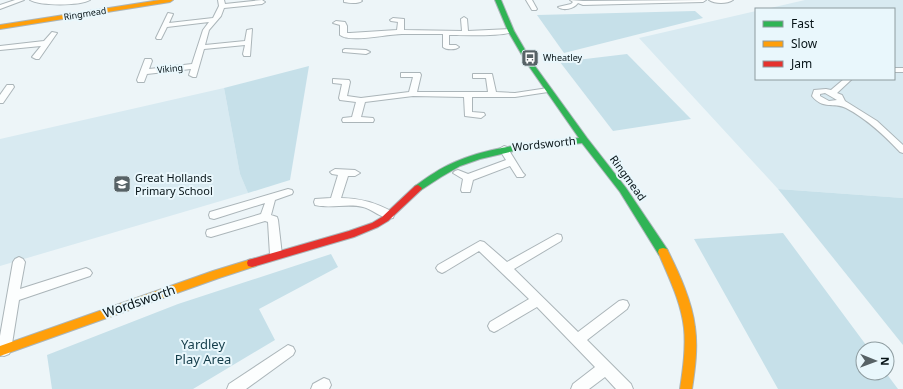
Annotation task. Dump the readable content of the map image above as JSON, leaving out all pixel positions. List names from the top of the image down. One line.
{"streets":{"street":["Ringmead","Viking","Wordsworth"]},"crossings":[["Ringmead","Wordsworth"]],"parks":["Yardley Play Area"],"places":{"bus stop":["Wheatley"],"school or university":["Great Hollands Primary School"]},"legend":["Fast","Slow","Jam"],"north":"right"}
